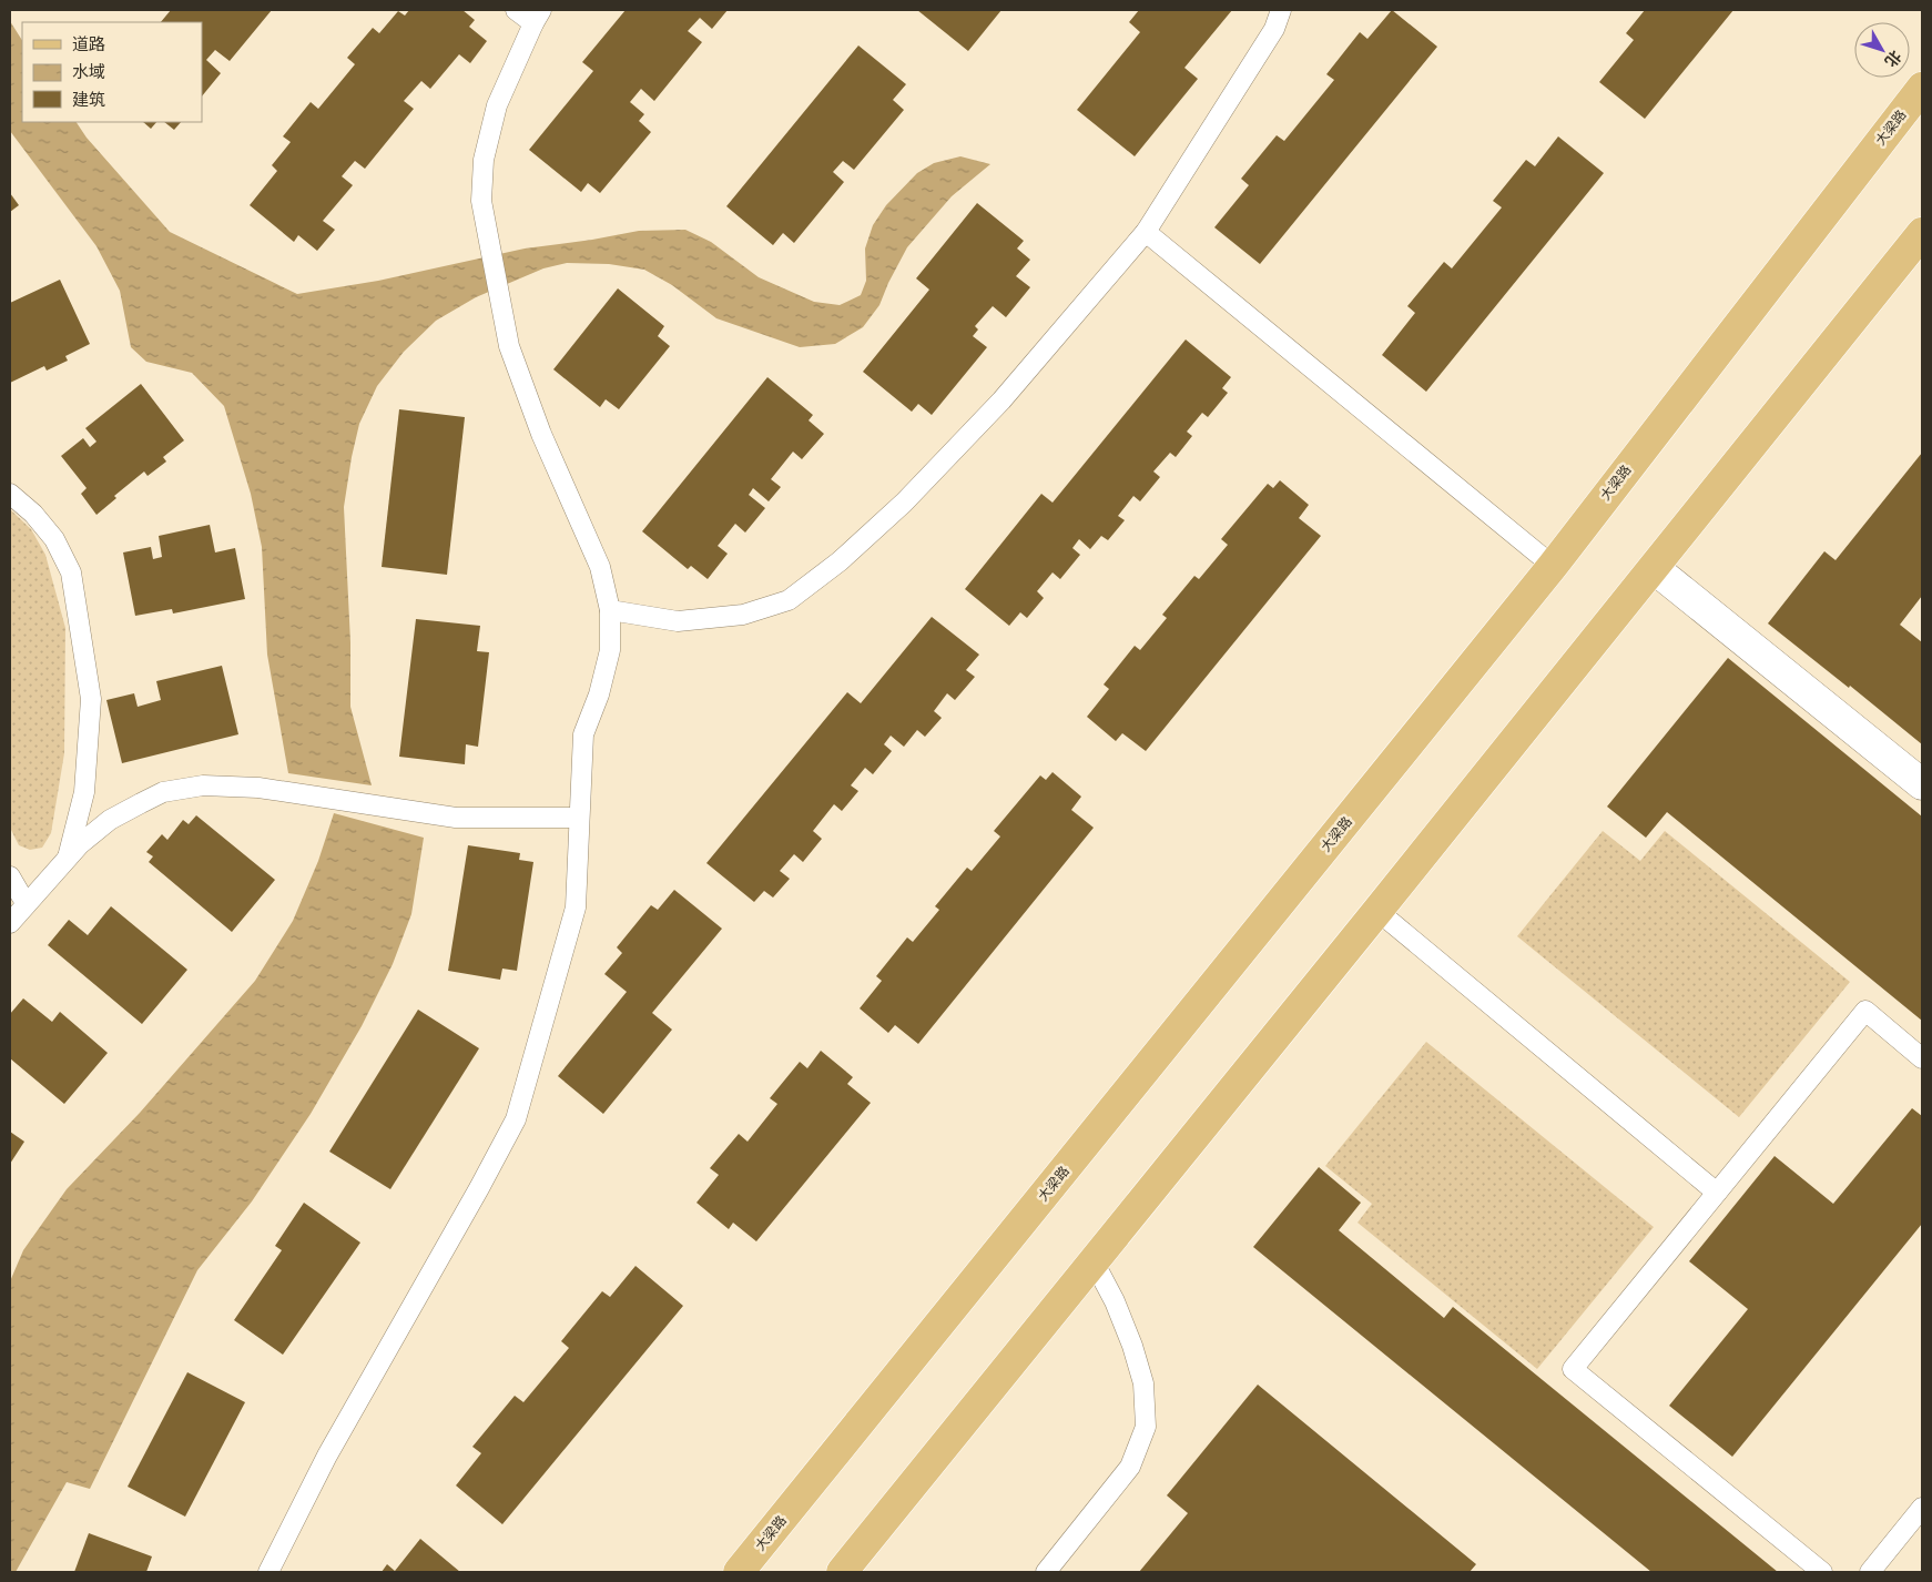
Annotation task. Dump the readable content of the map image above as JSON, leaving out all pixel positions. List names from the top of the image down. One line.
{"streets":{"main road":["大梁路"]},"legend":["道路","水域","建筑"],"north":"bottom right"}
